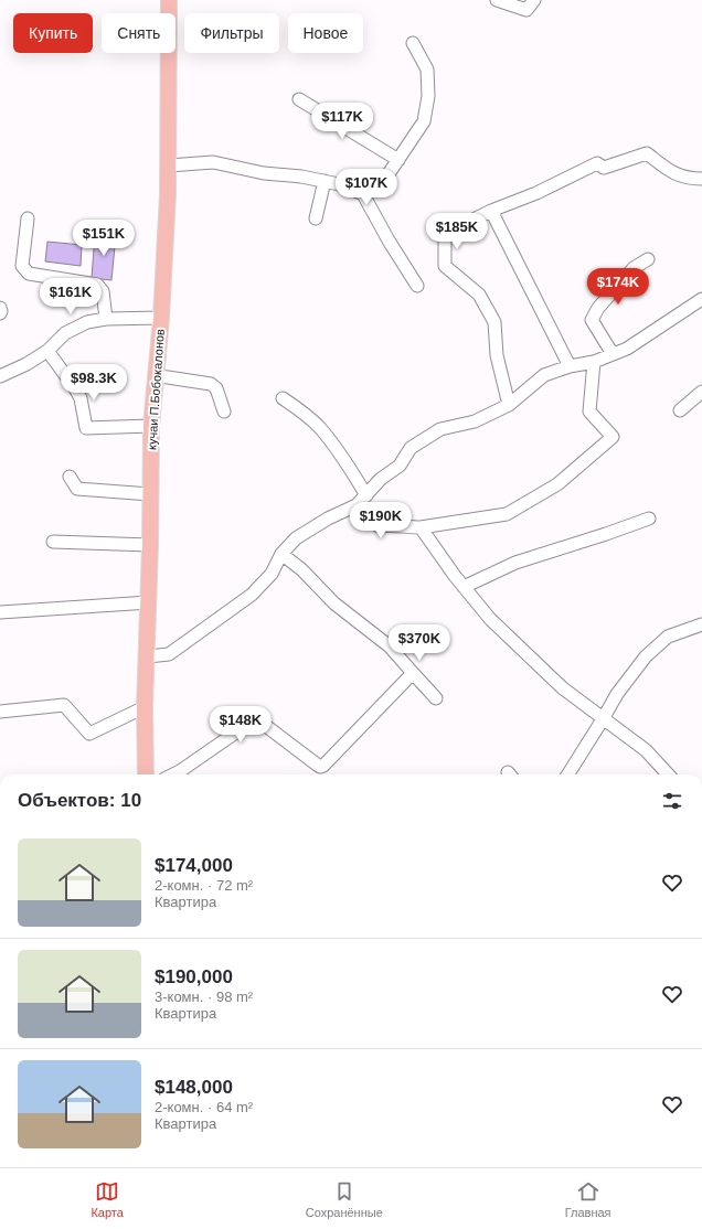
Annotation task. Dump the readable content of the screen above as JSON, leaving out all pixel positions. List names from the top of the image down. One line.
{"streets":{"main road":["кучаи П.Бобокалонов"]},"page":{"chip":["Купить","Снять","Фильтры","Новое"],"price":["$117K","$107K","$185K","$151K","$174K","$161K","$98.3K","$190K","$370K","$148K"],"heading":"Объектов: 10","list":[{"name":"$174,000","note":"2-комн. · 72 m² · Квартира"},{"name":"$190,000","note":"3-комн. · 98 m² · Квартира"},{"name":"$148,000","note":"2-комн. · 64 m² · Квартира"}],"tabs":["Карта","Сохранённые","Главная"]}}
